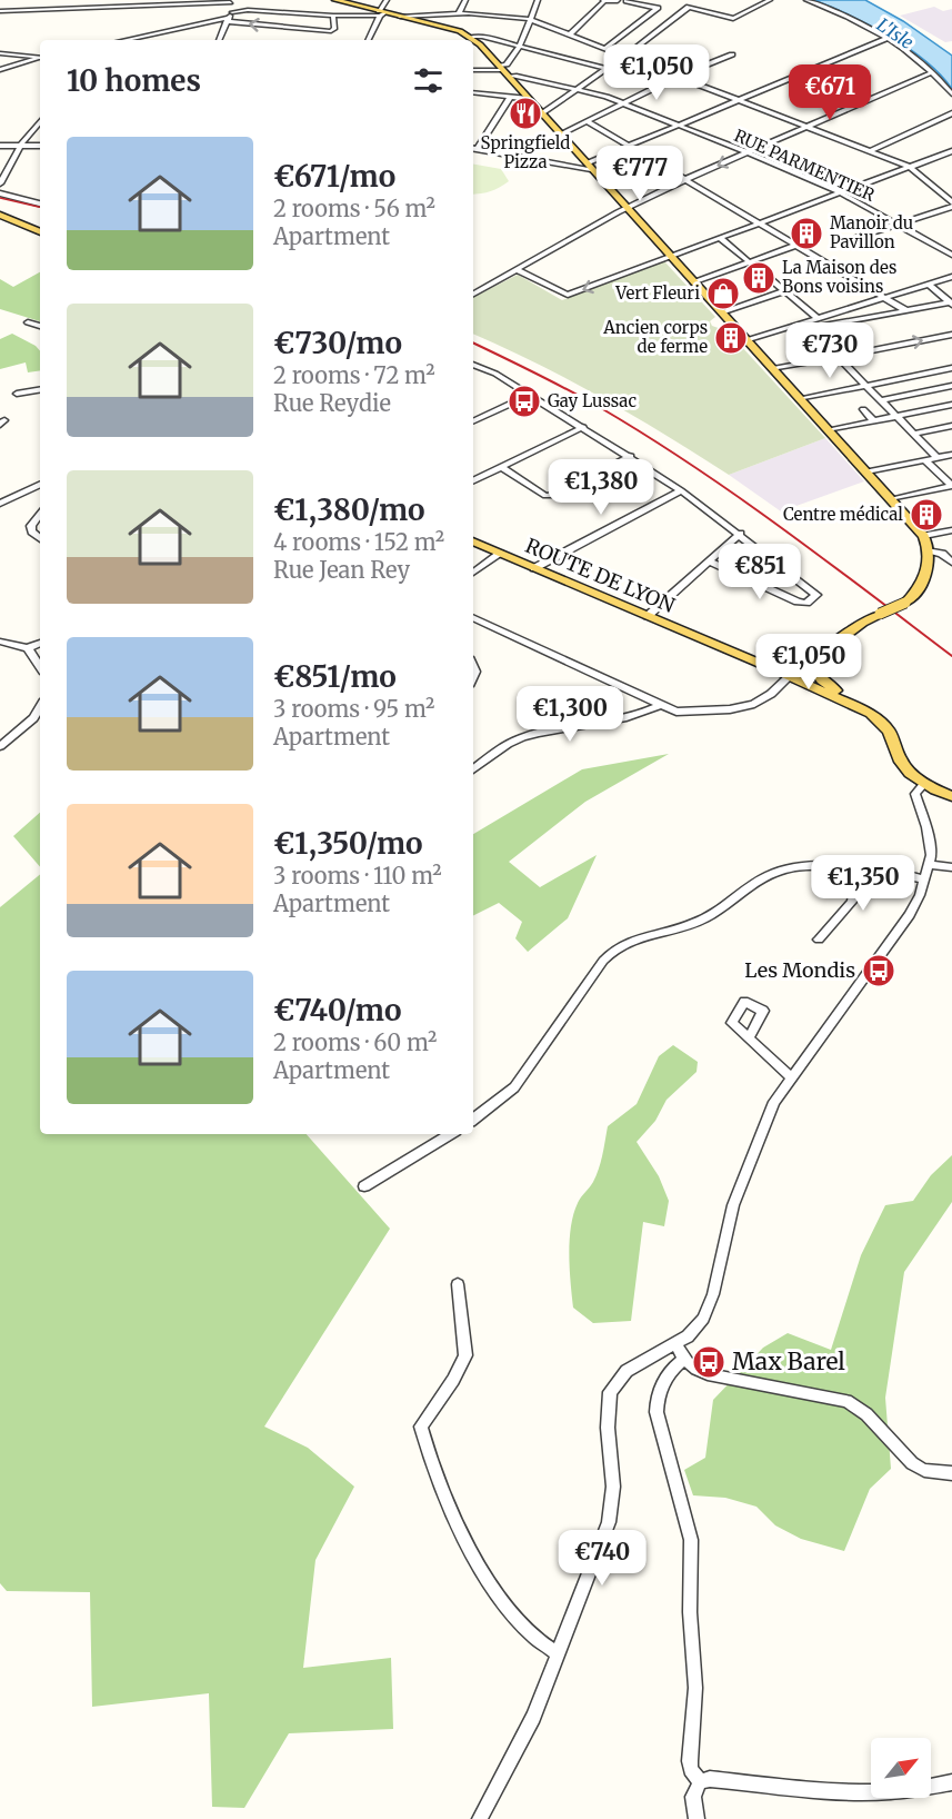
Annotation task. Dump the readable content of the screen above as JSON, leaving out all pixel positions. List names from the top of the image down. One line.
{"streets":{"main road":["ROUTE DE LYON"],"street":["RUE PARMENTIER"]},"water":["L'Isle"],"places":{"restaurant":["Springfield Pizza"],"building":["Manoir du Pavillon","La Maison des Bons voisins","Ancien corps de ferme","Centre médical"],"shop":["Vert Fleuri"],"bus stop":["Gay Lussac","Les Mondis","Max Barel"]},"north":"top right","page":{"heading":"10 homes","price":["€1,050","€671","€777","€730","€1,380","€851","€1,050","€1,300","€1,350","€740"],"list":[{"name":"€671/mo","note":"2 rooms · 56 m² · Apartment"},{"name":"€730/mo","note":"2 rooms · 72 m² · Rue Reydie"},{"name":"€1,380/mo","note":"4 rooms · 152 m² · Rue Jean Rey"},{"name":"€851/mo","note":"3 rooms · 95 m² · Apartment"},{"name":"€1,350/mo","note":"3 rooms · 110 m² · Apartment"},{"name":"€740/mo","note":"2 rooms · 60 m² · Apartment"}]}}
